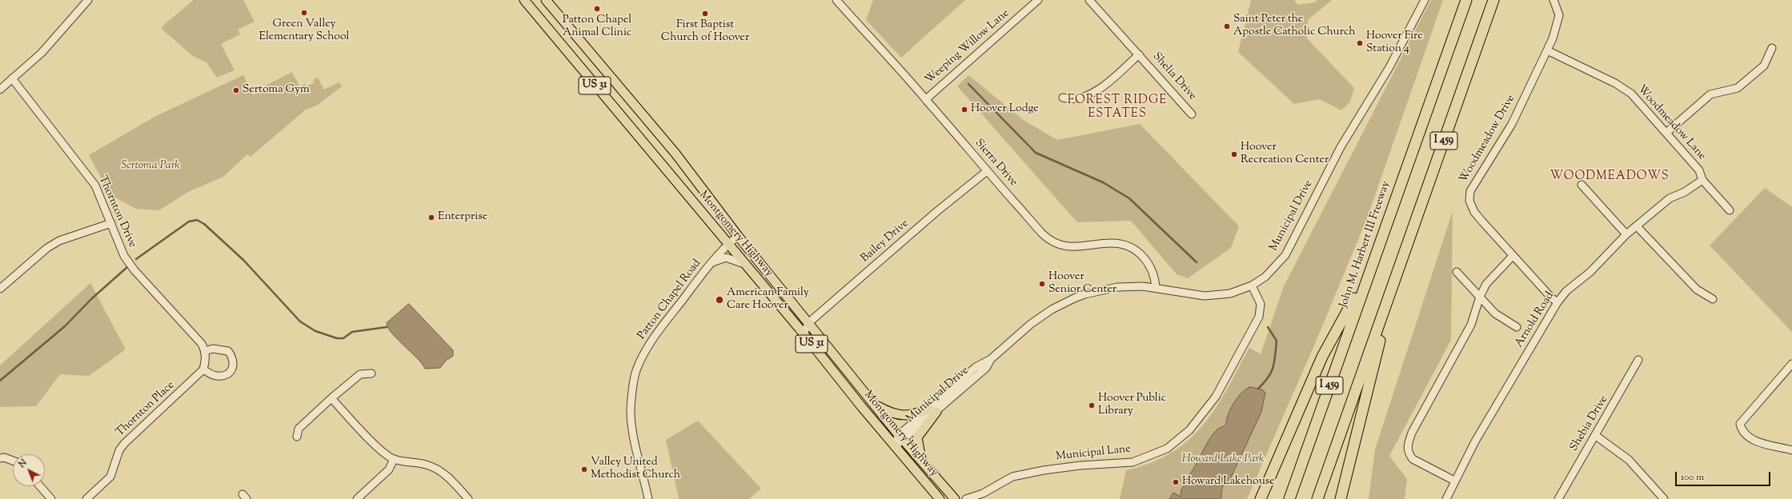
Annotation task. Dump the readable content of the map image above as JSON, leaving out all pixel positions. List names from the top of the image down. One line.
{"streets":{"highway":["I 459","John M. Harbert III Freeway"],"main road":["US 31","Montgomery Highway"],"street":["Weeping Willow Lane","Shelia Drive","Woodmeadow Lane","Woodmeadow Drive","Sierra Drive","Thornton Drive","Municipal Drive","Bailey Drive","Patton Chapel Road","Arnold Road","Thornton Place","Shebia Drive","Municipal Lane"]},"crossings":[["Weeping Willow Lane","Sierra Drive"],["Woodmeadow Lane","Woodmeadow Drive"],["Woodmeadow Lane","Arnold Road"],["Woodmeadow Drive","Arnold Road"],["Sierra Drive","Municipal Drive"],["Sierra Drive","Bailey Drive"],["Thornton Drive","Thornton Place"],["Municipal Drive","Montgomery Highway"],["Municipal Drive","Municipal Lane"],["Montgomery Highway","Bailey Drive"],["Montgomery Highway","Patton Chapel Road"]],"districts":["FOREST RIDGE ESTATES","WOODMEADOWS"],"parks":["Sertoma Park","Howard Lake Park"],"places":["Patton Chapel Animal Clinic","Green Valley Elementary School","First Baptist Church of Hoover","Saint Peter the Apostle Catholic Church","Hoover Fire Station 4","Sertoma Gym","Hoover Lodge","Hoover Recreation Center","Enterprise","Hoover Senior Center","American Family Care Hoover","Hoover Public Library","Valley United Methodist Church","Howard Lakehouse"],"scale_bar":"100 m","north":"top left"}
